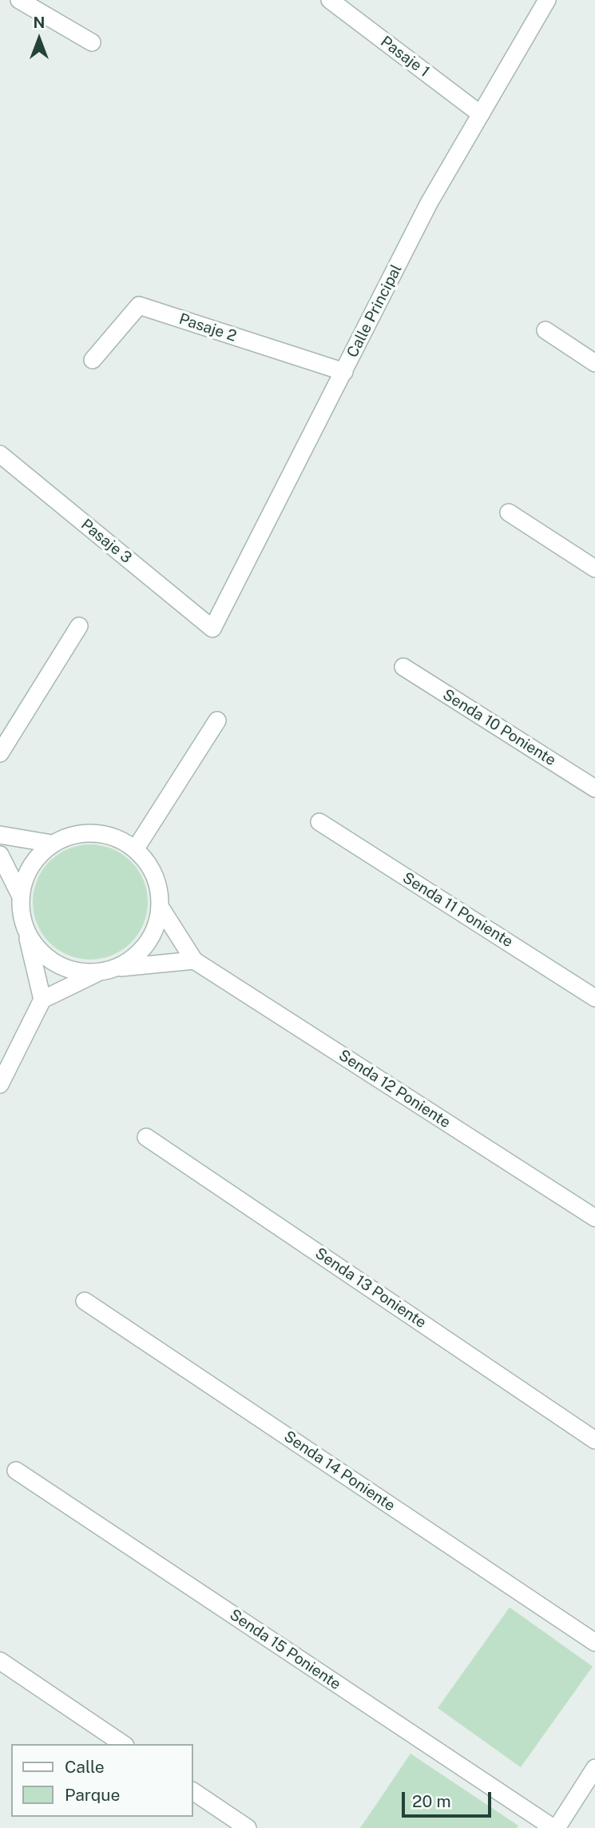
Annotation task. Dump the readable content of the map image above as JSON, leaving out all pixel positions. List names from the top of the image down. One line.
{"streets":{"street":["Pasaje 1","Calle Principal","Pasaje 2","Pasaje 3","Senda 10 Poniente","Senda 11 Poniente","Senda 12 Poniente","Senda 13 Poniente","Senda 14 Poniente","Senda 15 Poniente"]},"crossings":[["Pasaje 1","Calle Principal"],["Calle Principal","Pasaje 2"],["Calle Principal","Pasaje 3"]],"legend":["Calle","Parque"],"scale_bar":"20 m","north":"top"}
